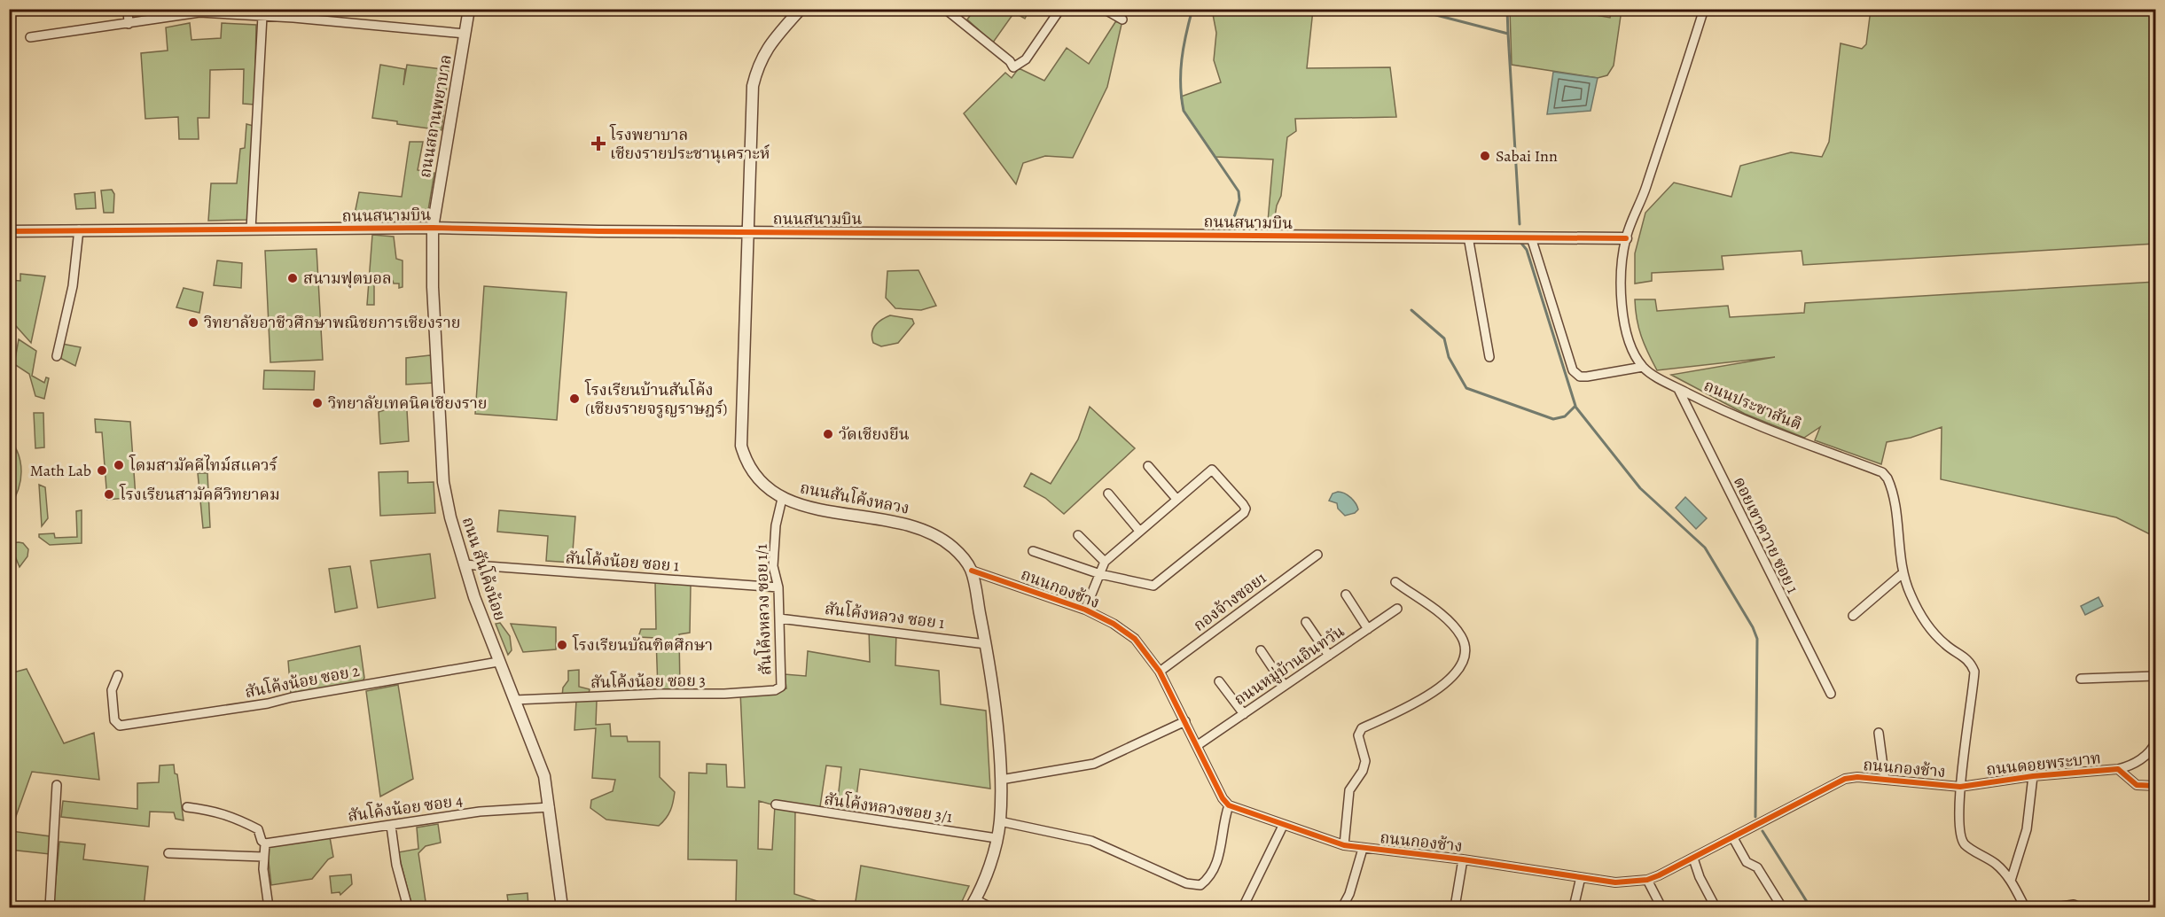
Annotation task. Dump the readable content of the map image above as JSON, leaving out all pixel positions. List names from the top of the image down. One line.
{"streets":{"street":["ถนนสถานพยาบาล","ถนนสนามบิน","ถนนประชาสันติ","ถนนสันโค้งหลวง","ดอยเขาควาย ซอย 1","สันโค้งน้อย ซอย 1","ถนน สันโค้งน้อย","ถนนกองช้าง","กองจ้างซอย1","สันโค้งหลวง ซอย 1/1","สันโค้งหลวง ซอย 1","ถนนหมู่บ้านอินทวัน","สันโค้งน้อย ซอย 2","สันโค้งน้อย ซอย 3","ถนนดอยพระบาท","สันโค้งน้อย ซอย 4","สันโค้งหลวงซอย 3/1"]},"crossings":[["ถนนสถานพยาบาล","ถนนสนามบิน"],["ถนนสถานพยาบาล","ถนน สันโค้งน้อย"],["ถนนสนามบิน","ถนนประชาสันติ"],["ถนนสนามบิน","ถนนสันโค้งหลวง"],["ถนนสนามบิน","ถนน สันโค้งน้อย"],["ถนนประชาสันติ","ดอยเขาควาย ซอย 1"],["ถนนประชาสันติ","ถนนกองช้าง"],["ถนนประชาสันติ","ถนนดอยพระบาท"],["ถนนสันโค้งหลวง","ถนนกองช้าง"],["ถนนสันโค้งหลวง","สันโค้งหลวง ซอย 1/1"],["ถนนสันโค้งหลวง","สันโค้งหลวง ซอย 1"],["ถนนสันโค้งหลวง","สันโค้งหลวงซอย 3/1"],["สันโค้งน้อย ซอย 1","ถนน สันโค้งน้อย"],["สันโค้งน้อย ซอย 1","สันโค้งหลวง ซอย 1/1"],["ถนน สันโค้งน้อย","สันโค้งน้อย ซอย 2"],["ถนน สันโค้งน้อย","สันโค้งน้อย ซอย 3"],["ถนน สันโค้งน้อย","สันโค้งน้อย ซอย 4"],["ถนนกองช้าง","กองจ้างซอย1"],["ถนนกองช้าง","ถนนหมู่บ้านอินทวัน"],["ถนนกองช้าง","ถนนดอยพระบาท"],["สันโค้งหลวง ซอย 1/1","สันโค้งหลวง ซอย 1"],["สันโค้งหลวง ซอย 1/1","สันโค้งน้อย ซอย 3"]],"places":{"health":["โรงพยาบาล เชียงรายประชานุเคราะห์"],"other":["Sabai Inn","สนามฟุตบอล","วิทยาลัยอาชีวศึกษาพณิชยการเชียงราย","โรงเรียนบ้านสันโค้ง (เชียงรายจรูญราษฎร์)","วิทยาลัยเทคนิคเชียงราย","วัดเชียงยืน","โดมสามัคคีไทม์สแควร์","Math Lab","โรงเรียนสามัคคีวิทยาคม","โรงเรียนบัณฑิตศึกษา"]}}
